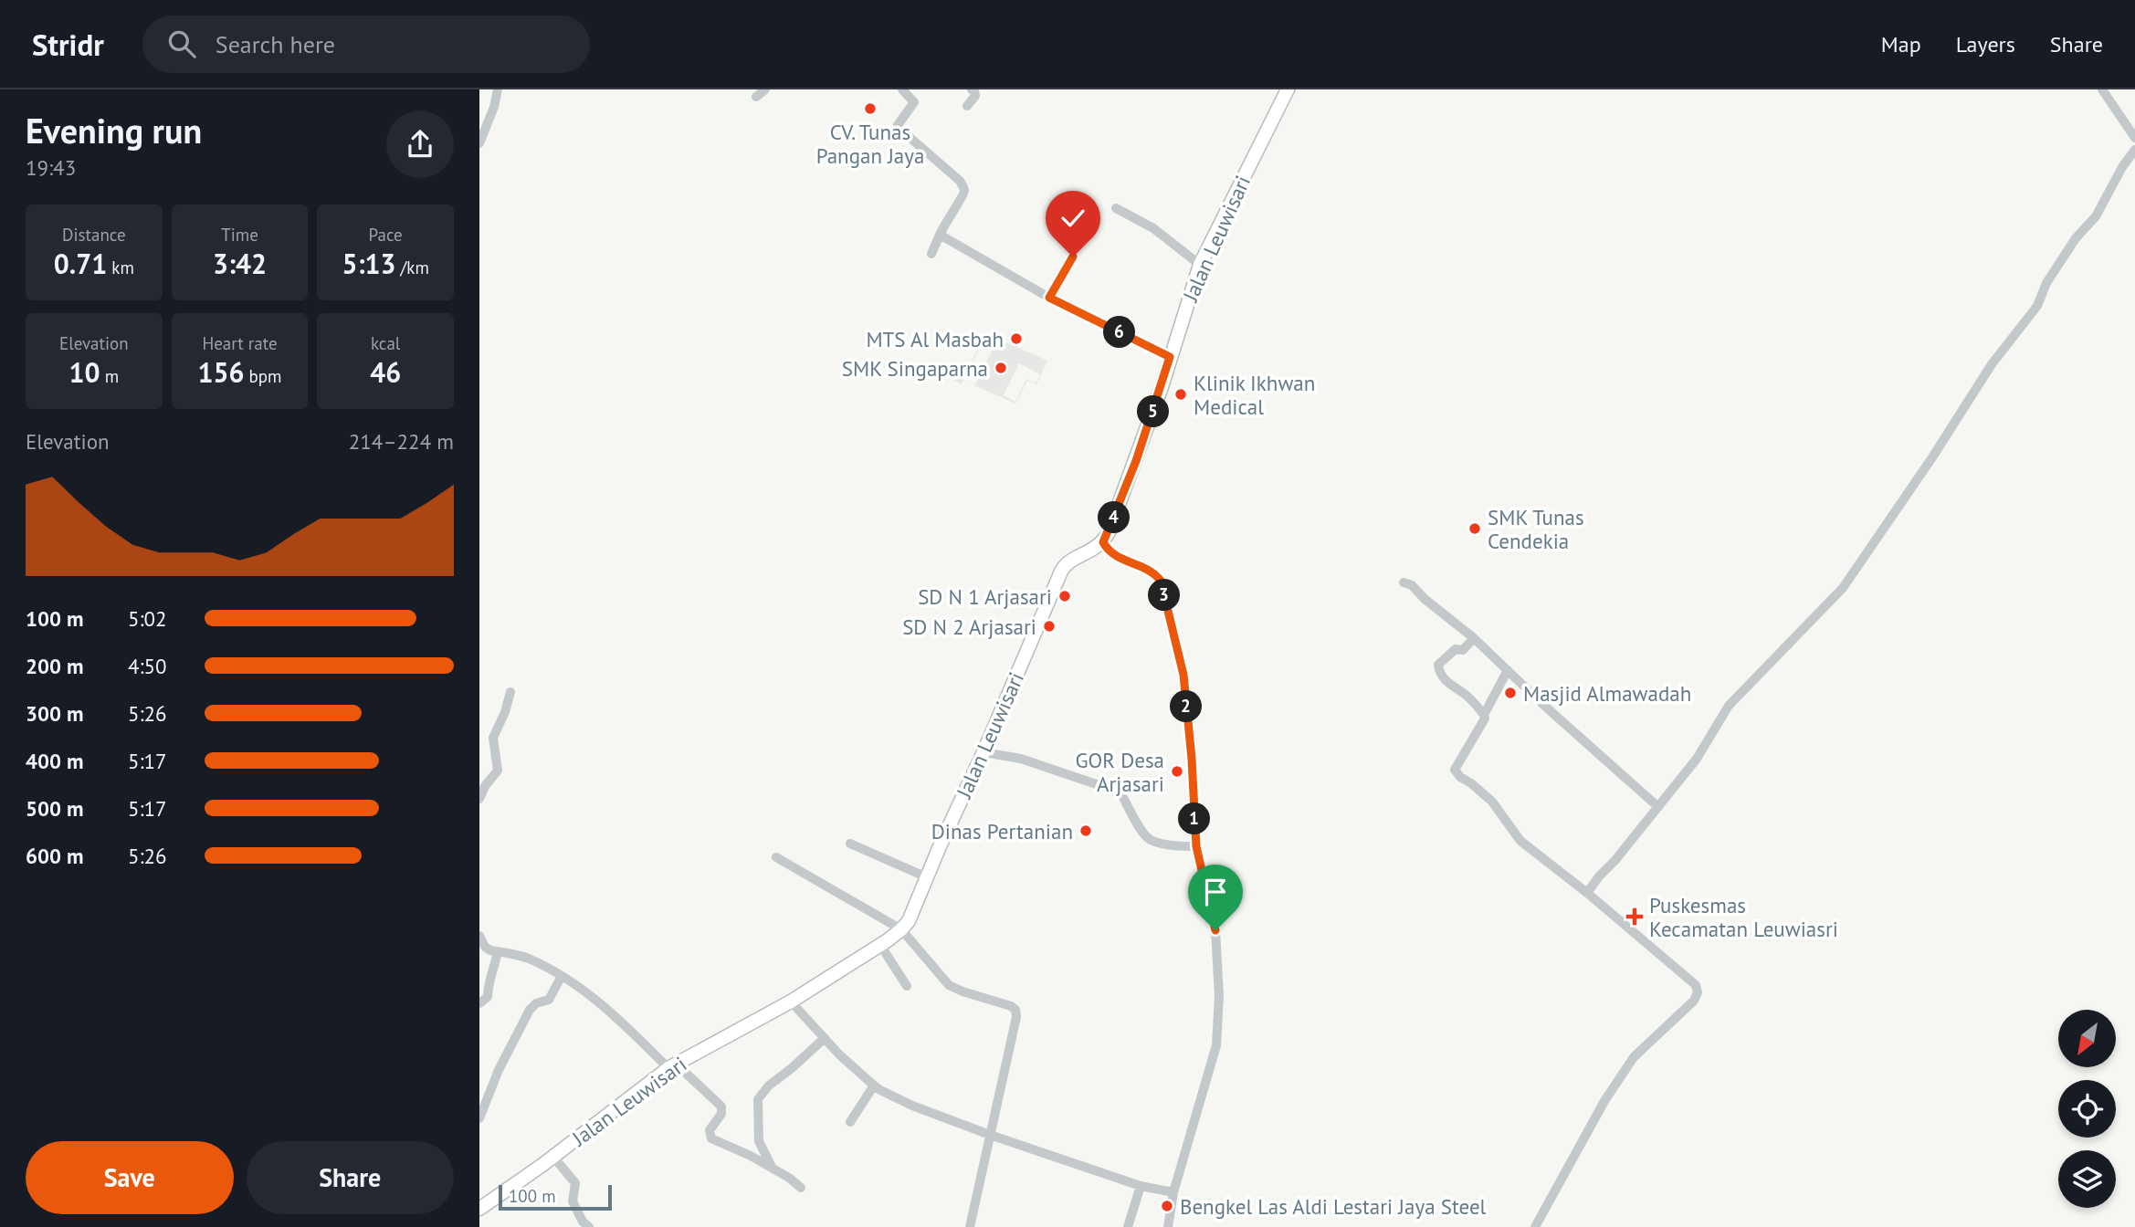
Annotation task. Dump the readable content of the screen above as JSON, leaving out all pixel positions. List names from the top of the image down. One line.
{"streets":{"main road":["Jalan Leuwisari"]},"places":{"other":["CV. Tunas Pangan Jaya","MTS Al Masbah","SMK Singaparna","Klinik Ikhwan Medical","SMK Tunas Cendekia","SD N 1 Arjasari","SD N 2 Arjasari","Masjid Almawadah","GOR Desa Arjasari","Dinas Pertanian","Bengkel Las Aldi Lestari Jaya Steel"],"health":["Puskesmas Kecamatan Leuwiasri"]},"scale_bar":"100 m","north":"bottom left","page":{"header":"Stridr","search":"Search here","nav":["Map","Layers","Share"],"heading":["Evening run","19:43"],"stats":[["Distance","0.71 km"],["Time","3:42"],["Pace","5:13 /km"],["Elevation","10 m"],["Heart rate","156 bpm"],["kcal","46"]],"pins":["6","5","4","3","2","1"],"chart":["Elevation","214–224 m"],"list":[{"name":"100 m","note":"5:02"},{"name":"200 m","note":"4:50"},{"name":"300 m","note":"5:26"},{"name":"400 m","note":"5:17"},{"name":"500 m","note":"5:17"},{"name":"600 m","note":"5:26"}],"buttons":["Save","Share"],"scale":"100 m"}}
